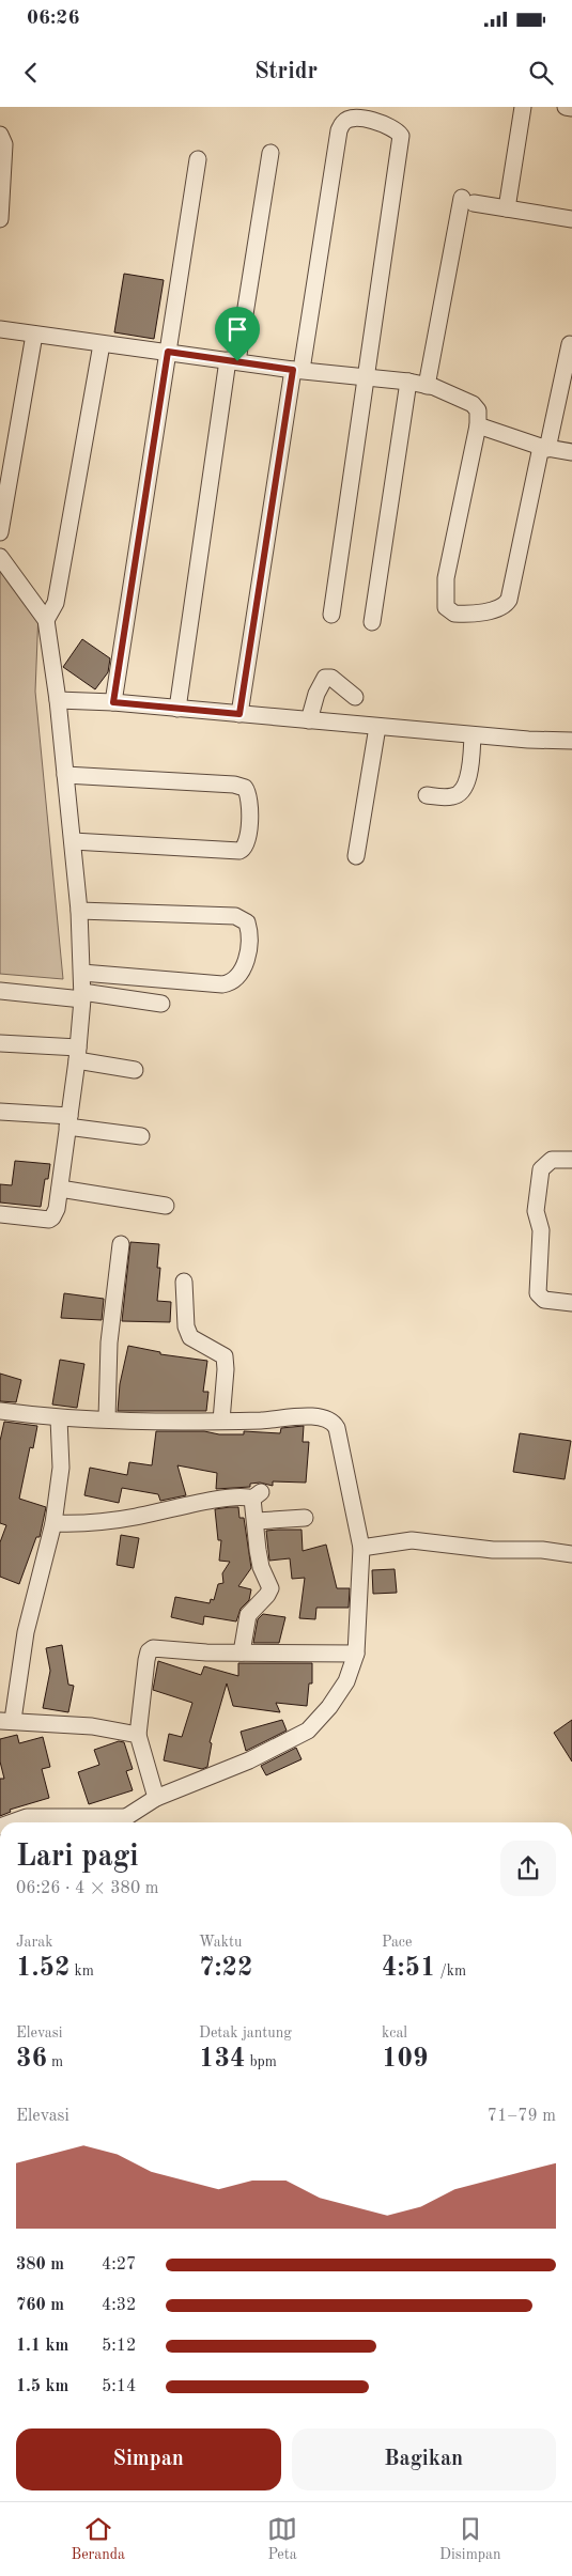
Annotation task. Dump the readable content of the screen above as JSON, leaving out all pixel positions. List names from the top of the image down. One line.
{"page":{"status":"06:26","header":"Stridr","heading":["Lari pagi","06:26 · 4 × 380 m"],"stats":[["Jarak","1.52 km"],["Waktu","7:22"],["Pace","4:51 /km"],["Elevasi","36 m"],["Detak jantung","134 bpm"],["kcal","109"]],"chart":["Elevasi","71–79 m"],"list":[{"name":"380 m","note":"4:27"},{"name":"760 m","note":"4:32"},{"name":"1.1 km","note":"5:12"},{"name":"1.5 km","note":"5:14"}],"buttons":["Simpan","Bagikan"],"tabs":["Beranda","Peta","Disimpan"]}}
